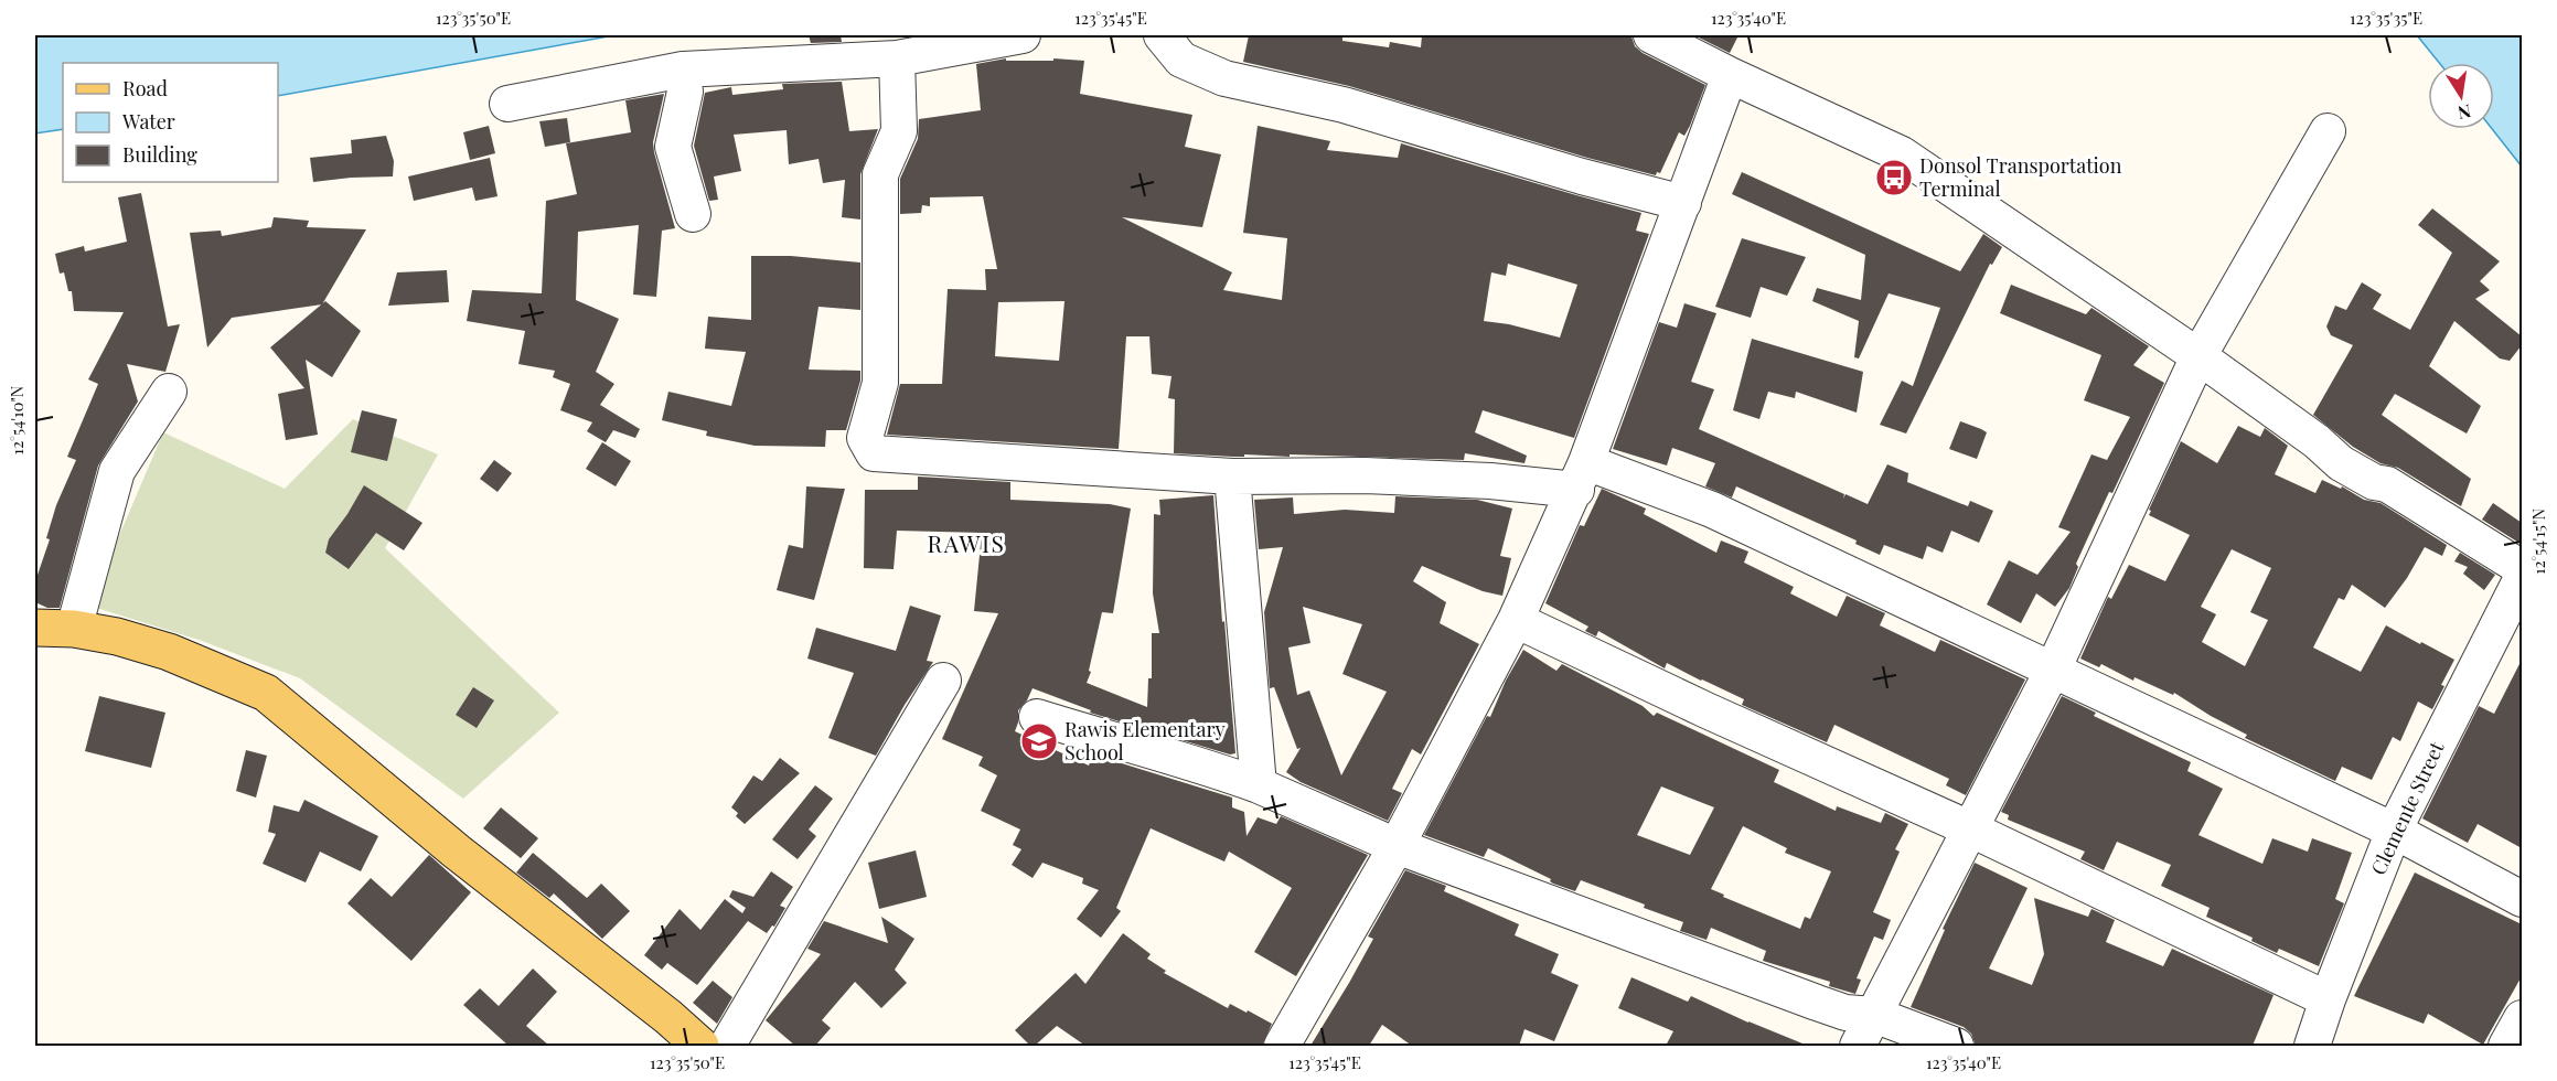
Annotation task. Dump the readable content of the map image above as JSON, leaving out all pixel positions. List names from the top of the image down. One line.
{"streets":{"street":["Clemente Street"]},"districts":["RAWIS"],"places":{"bus stop":["Donsol Transportation Terminal"],"school or university":["Rawis Elementary School"]},"legend":["Road","Water","Building"],"north":"bottom","coordinates":["123°35'50\"E","123°35'45\"E","123°35'40\"E","123°35'35\"E","12°54'10\"N","12°54'15\"N"]}
